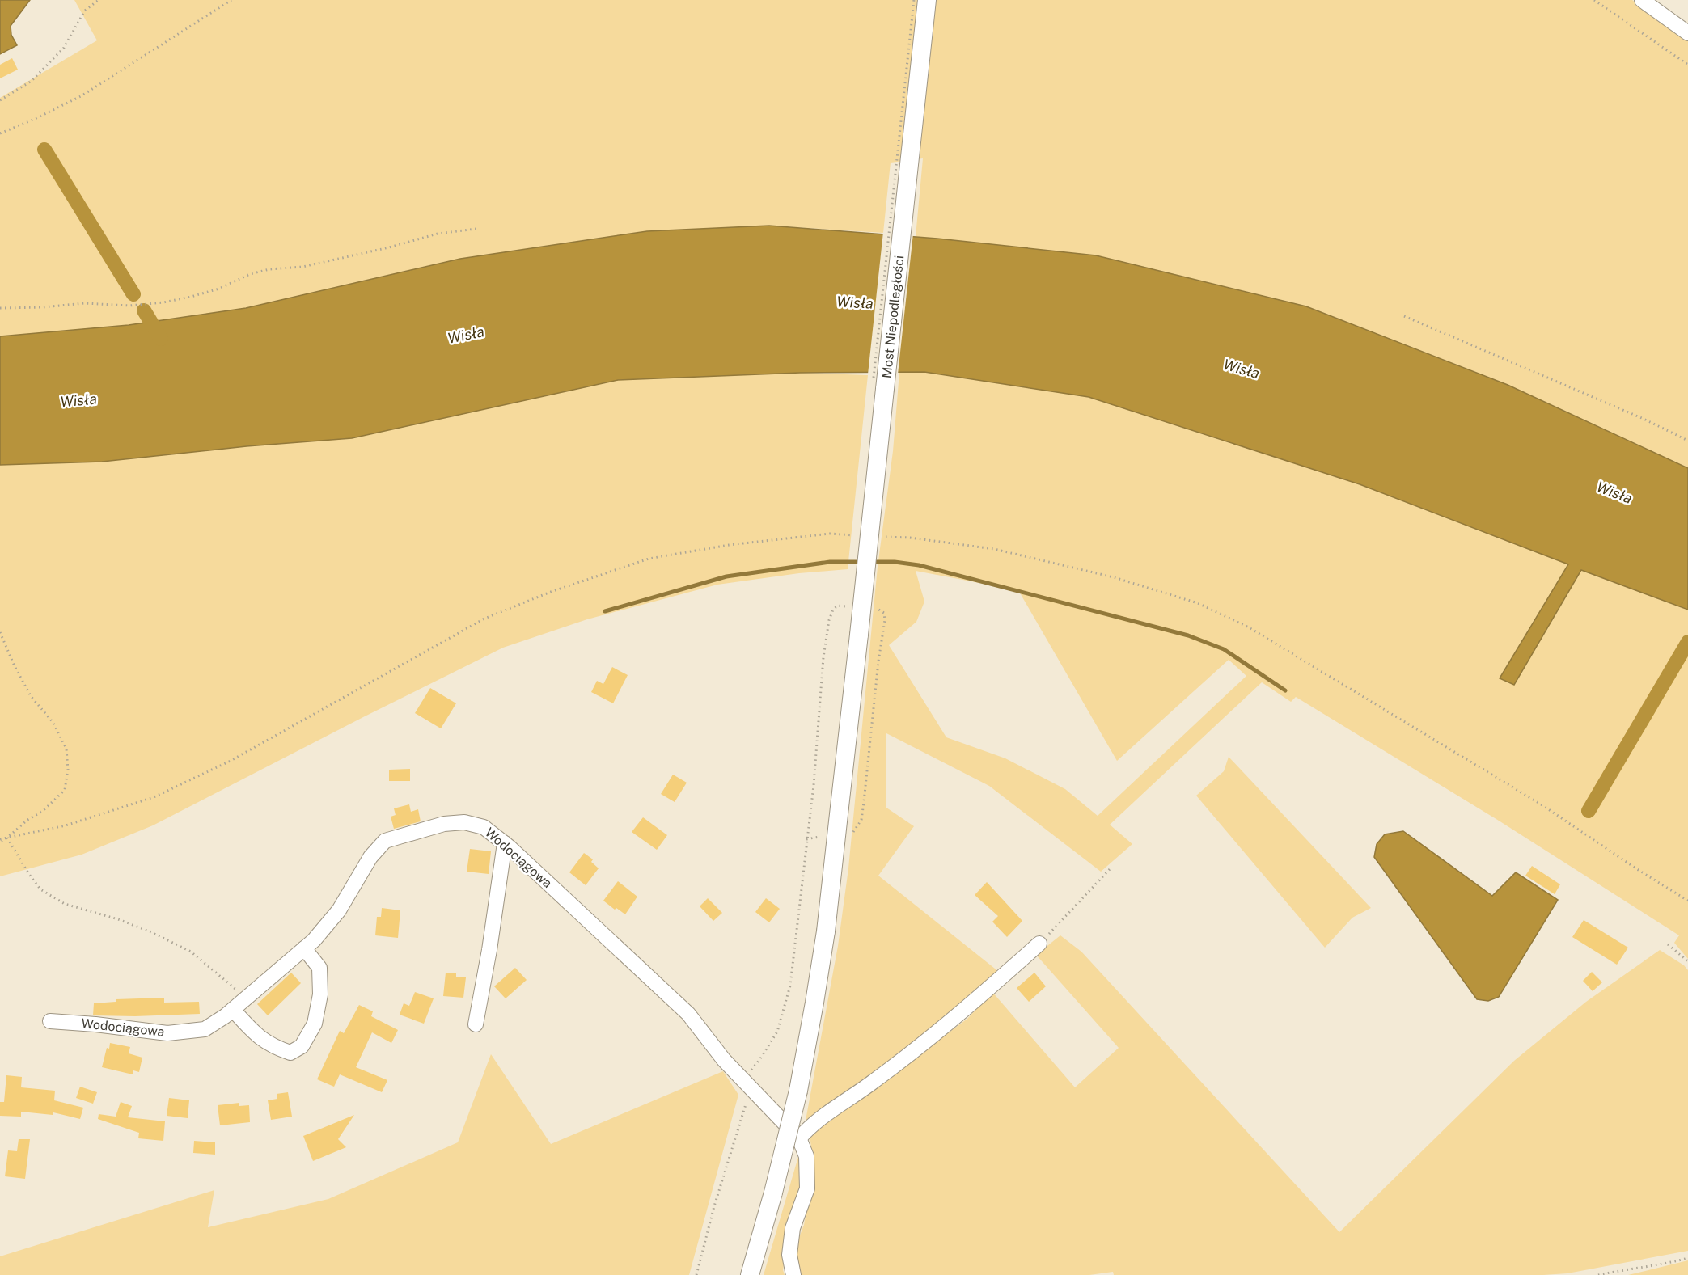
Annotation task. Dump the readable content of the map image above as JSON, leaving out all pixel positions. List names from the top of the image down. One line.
{"streets":{"main road":["Most Niepodległości"],"street":["Wodociągowa"]},"water":["Wisła"]}
